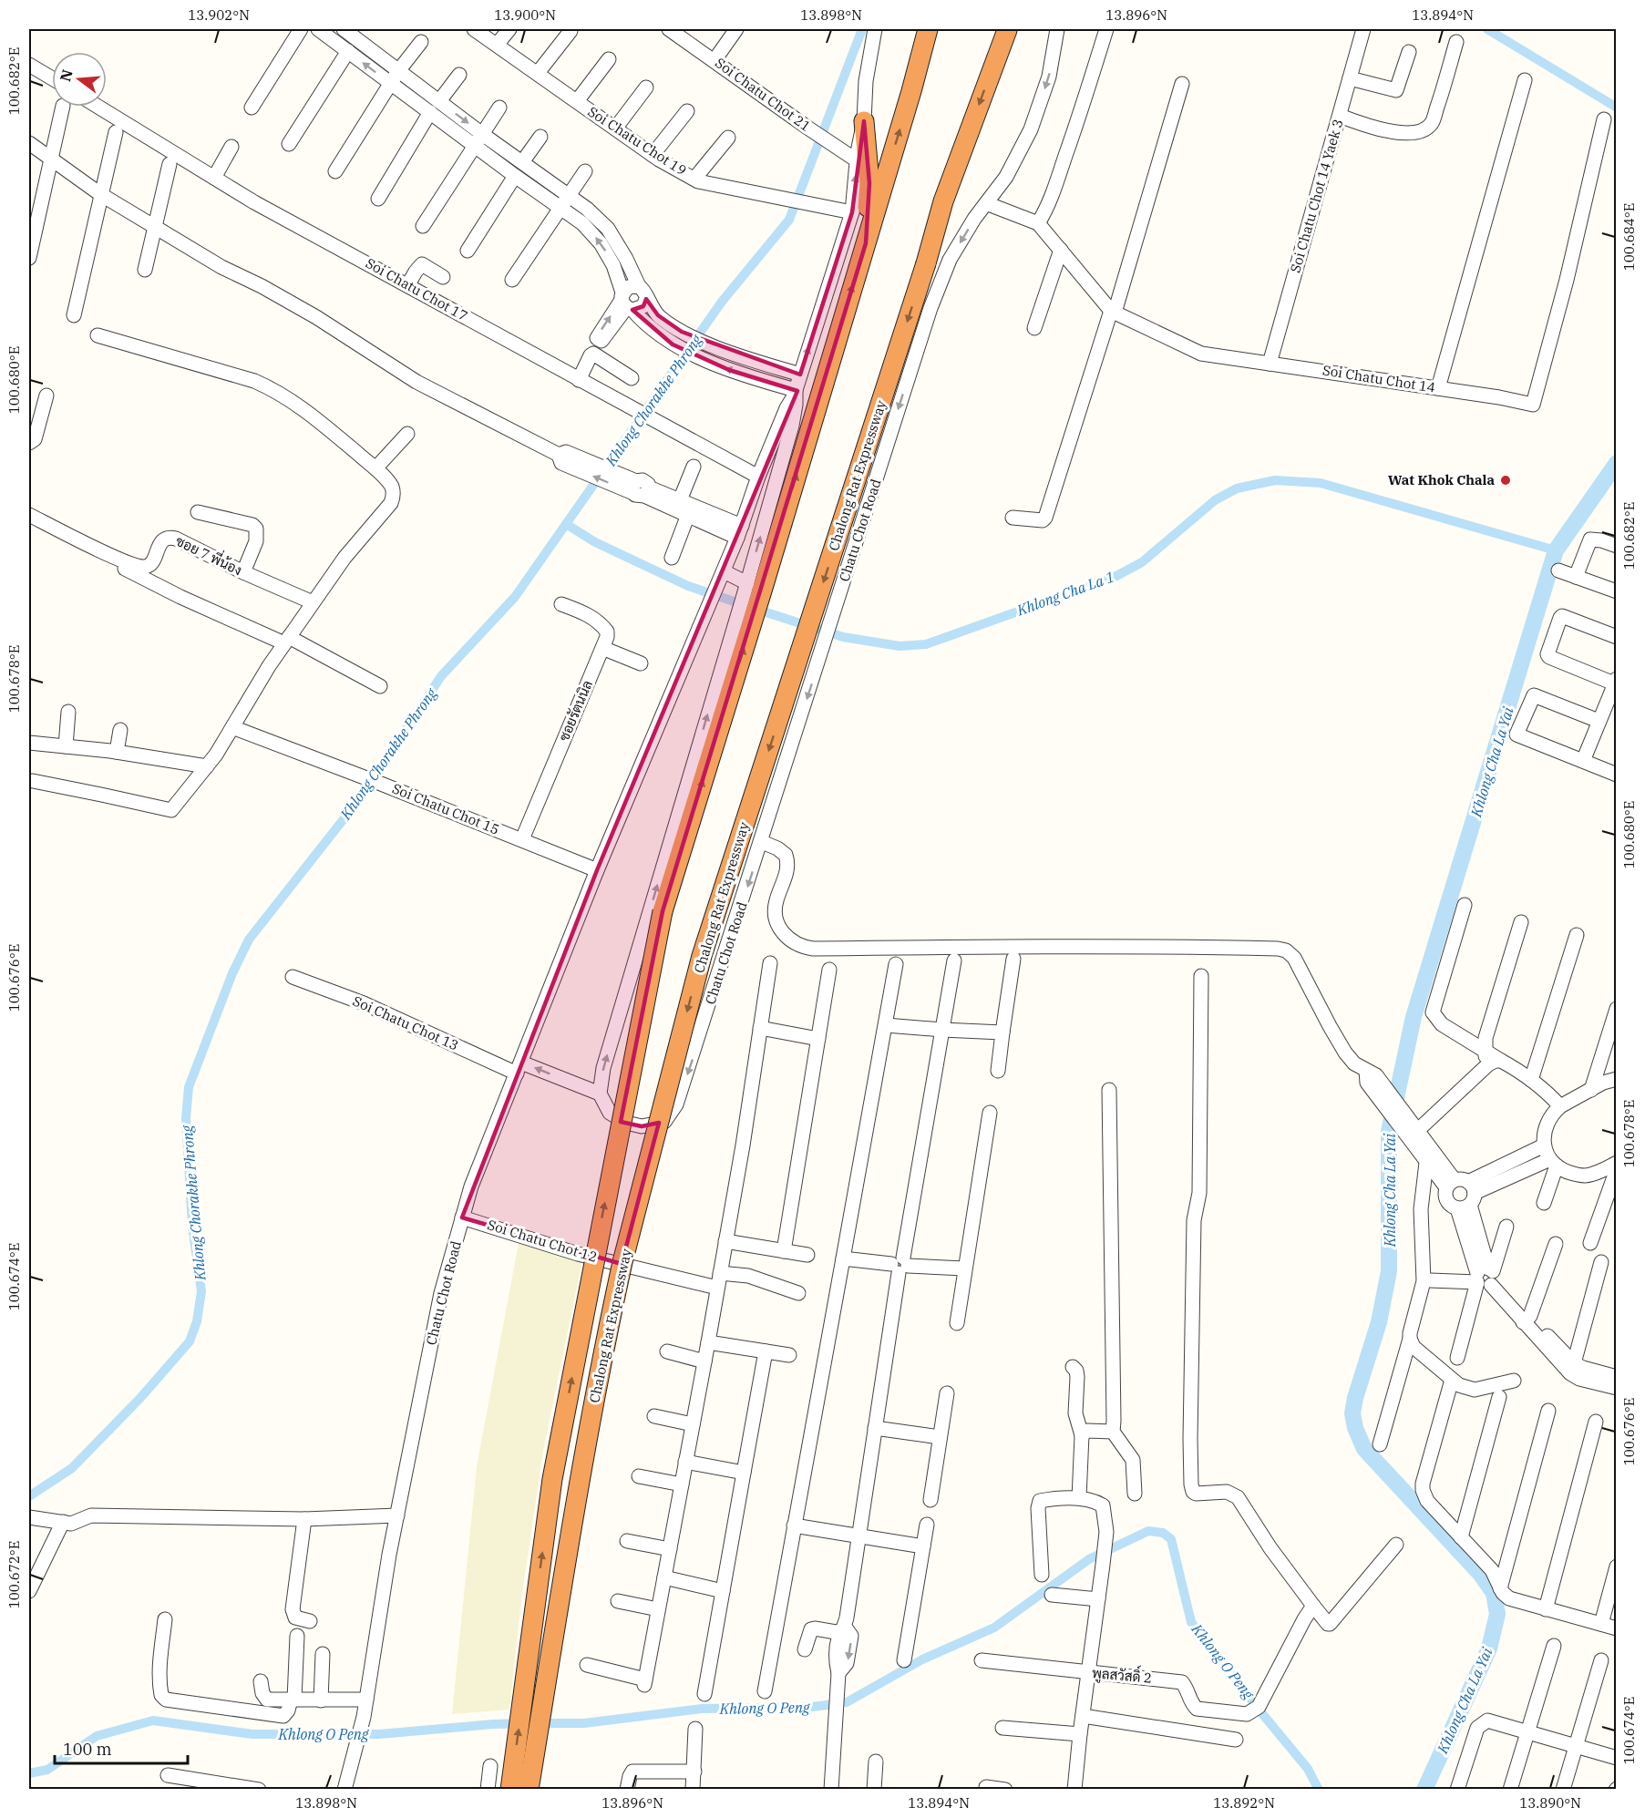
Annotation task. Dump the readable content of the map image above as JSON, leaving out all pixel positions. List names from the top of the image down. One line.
{"streets":{"highway":["Chalong Rat Expressway"],"street":["Soi Chatu Chot 21","Soi Chatu Chot 19","Soi Chatu Chot 14 Yaek 3","Soi Chatu Chot 17","Soi Chatu Chot 14","Chatu Chot Road","ซอย 7 พี่น้อง","ซอยรัตนนิล","Soi Chatu Chot 15","Soi Chatu Chot 13","Soi Chatu Chot 12","พูลสวัสดิ์ 2"]},"crossings":[["Soi Chatu Chot 21","Chatu Chot Road"],["Soi Chatu Chot 19","Chatu Chot Road"],["Soi Chatu Chot 14 Yaek 3","Soi Chatu Chot 14"],["Soi Chatu Chot 17","Chatu Chot Road"],["Soi Chatu Chot 14","Chatu Chot Road"],["Chalong Rat Expressway","Chatu Chot Road"],["Chatu Chot Road","Soi Chatu Chot 15"],["Chatu Chot Road","Soi Chatu Chot 13"],["Chatu Chot Road","Soi Chatu Chot 12"],["ซอยรัตนนิล","Soi Chatu Chot 15"]],"water":["Khlong Chorakhe Phrong","Khlong Cha La 1","Khlong Cha La Yai","Khlong O Peng"],"places":["Wat Khok Chala"],"scale_bar":"100 m","north":"left","coordinates":["13.902°N","13.900°N","13.898°N","13.896°N","13.894°N","100.682°E","100.684°E","100.680°E","100.678°E","100.676°E","100.674°E","100.672°E","13.892°N","13.890°N"]}
